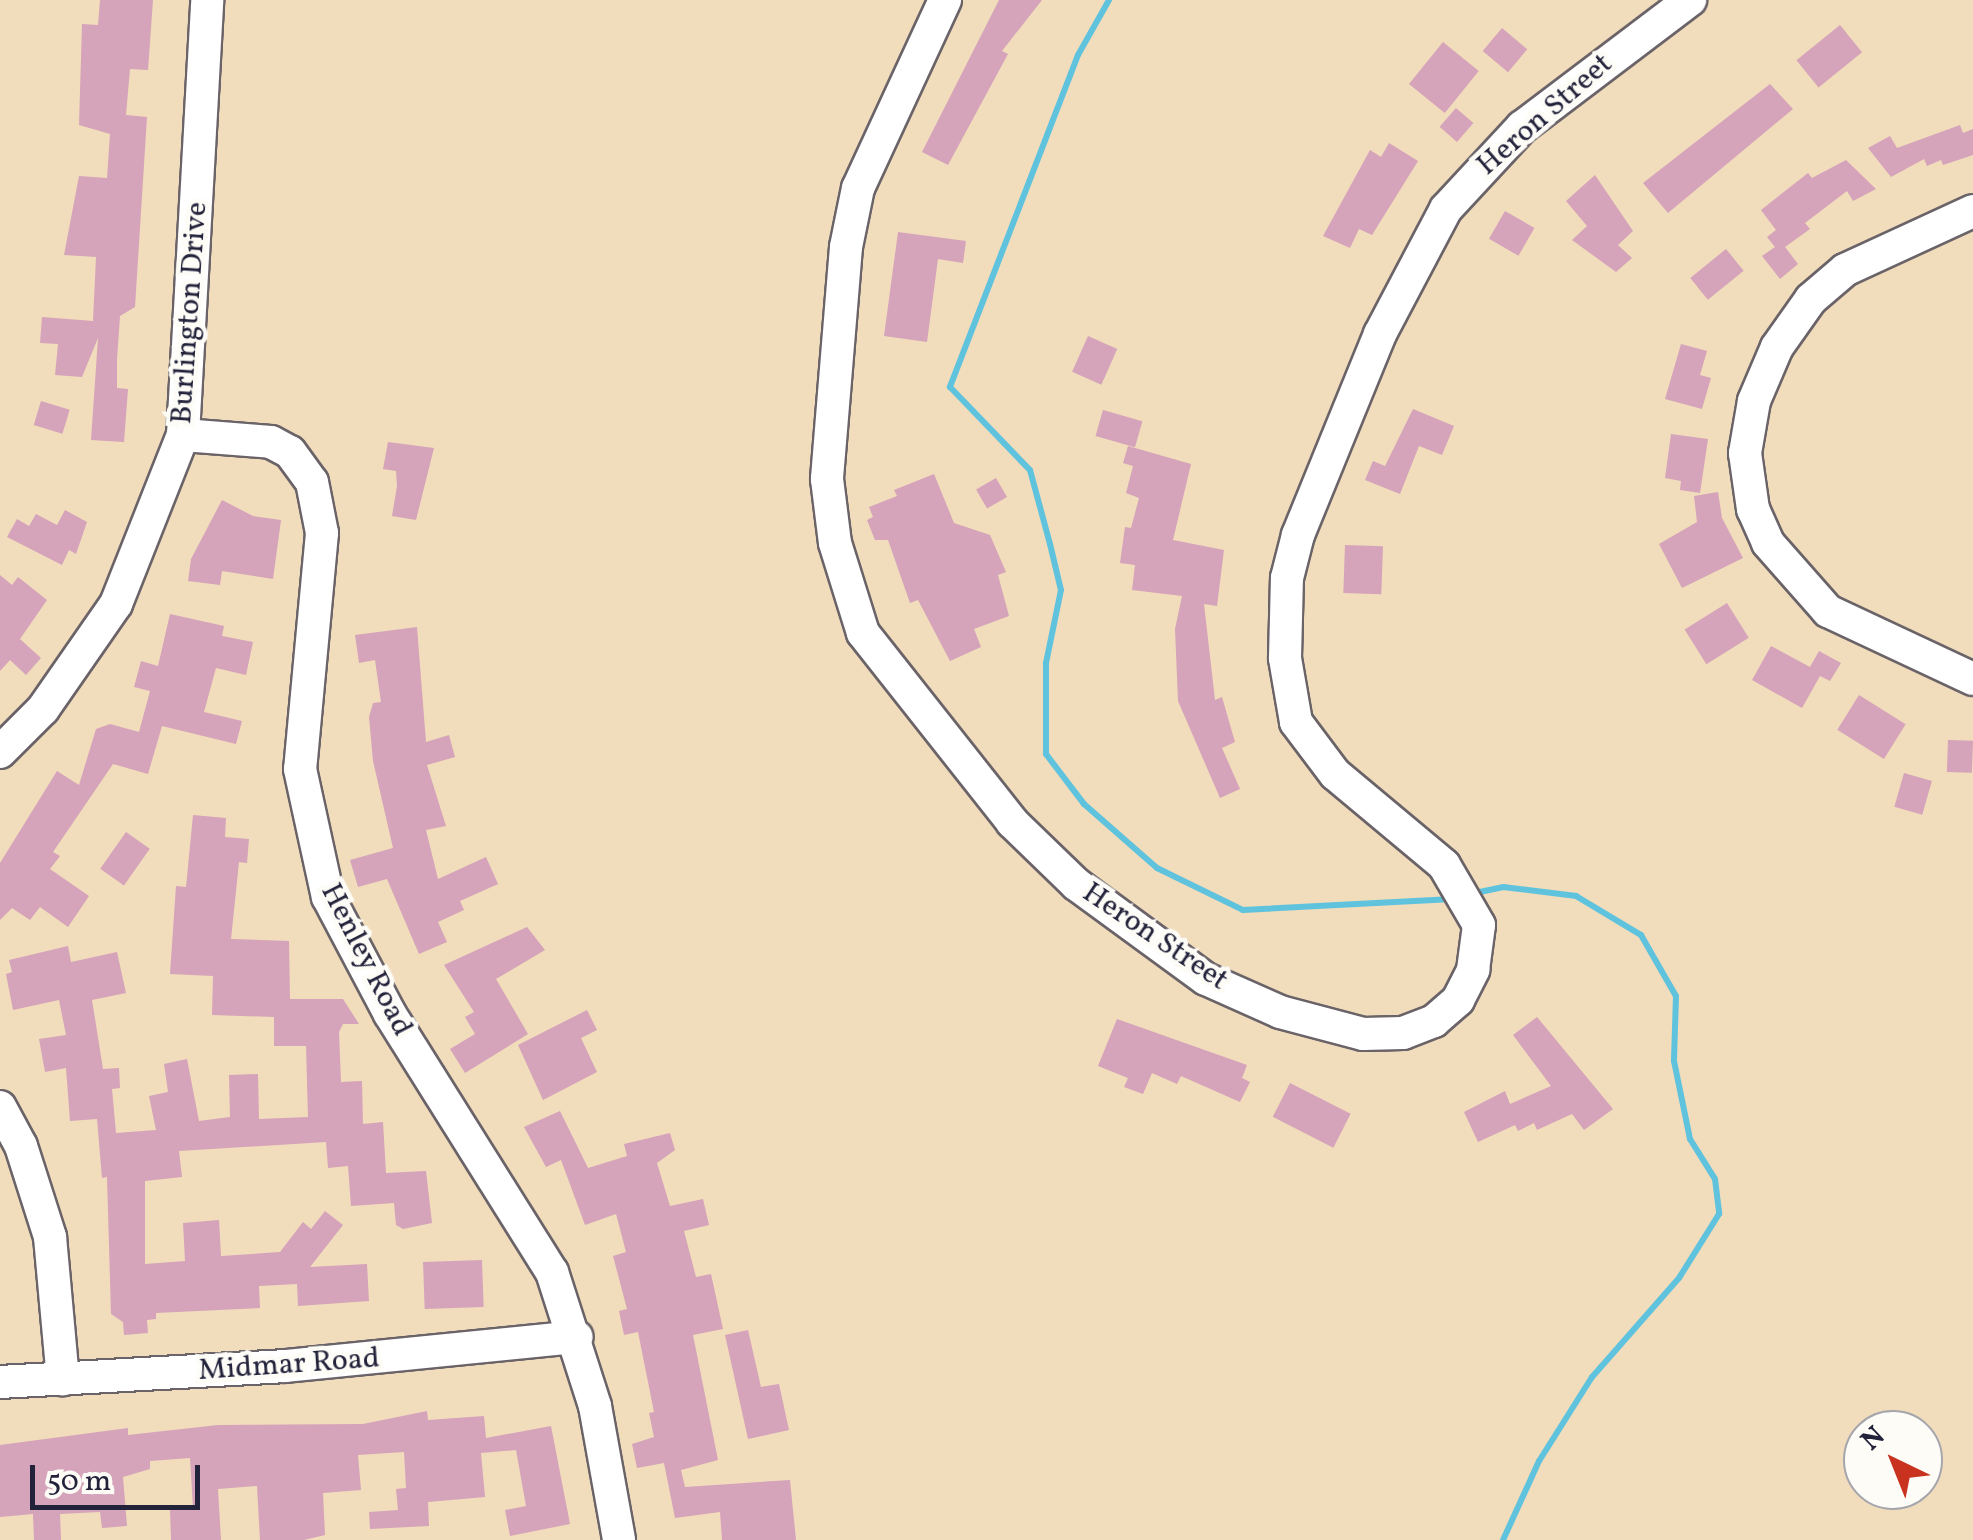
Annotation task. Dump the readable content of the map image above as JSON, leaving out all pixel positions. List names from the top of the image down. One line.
{"streets":{"street":["Heron Street","Burlington Drive","Henley Road","Midmar Road"]},"crossings":[["Burlington Drive","Henley Road"],["Henley Road","Midmar Road"]],"scale_bar":"50 m","north":"top left"}
